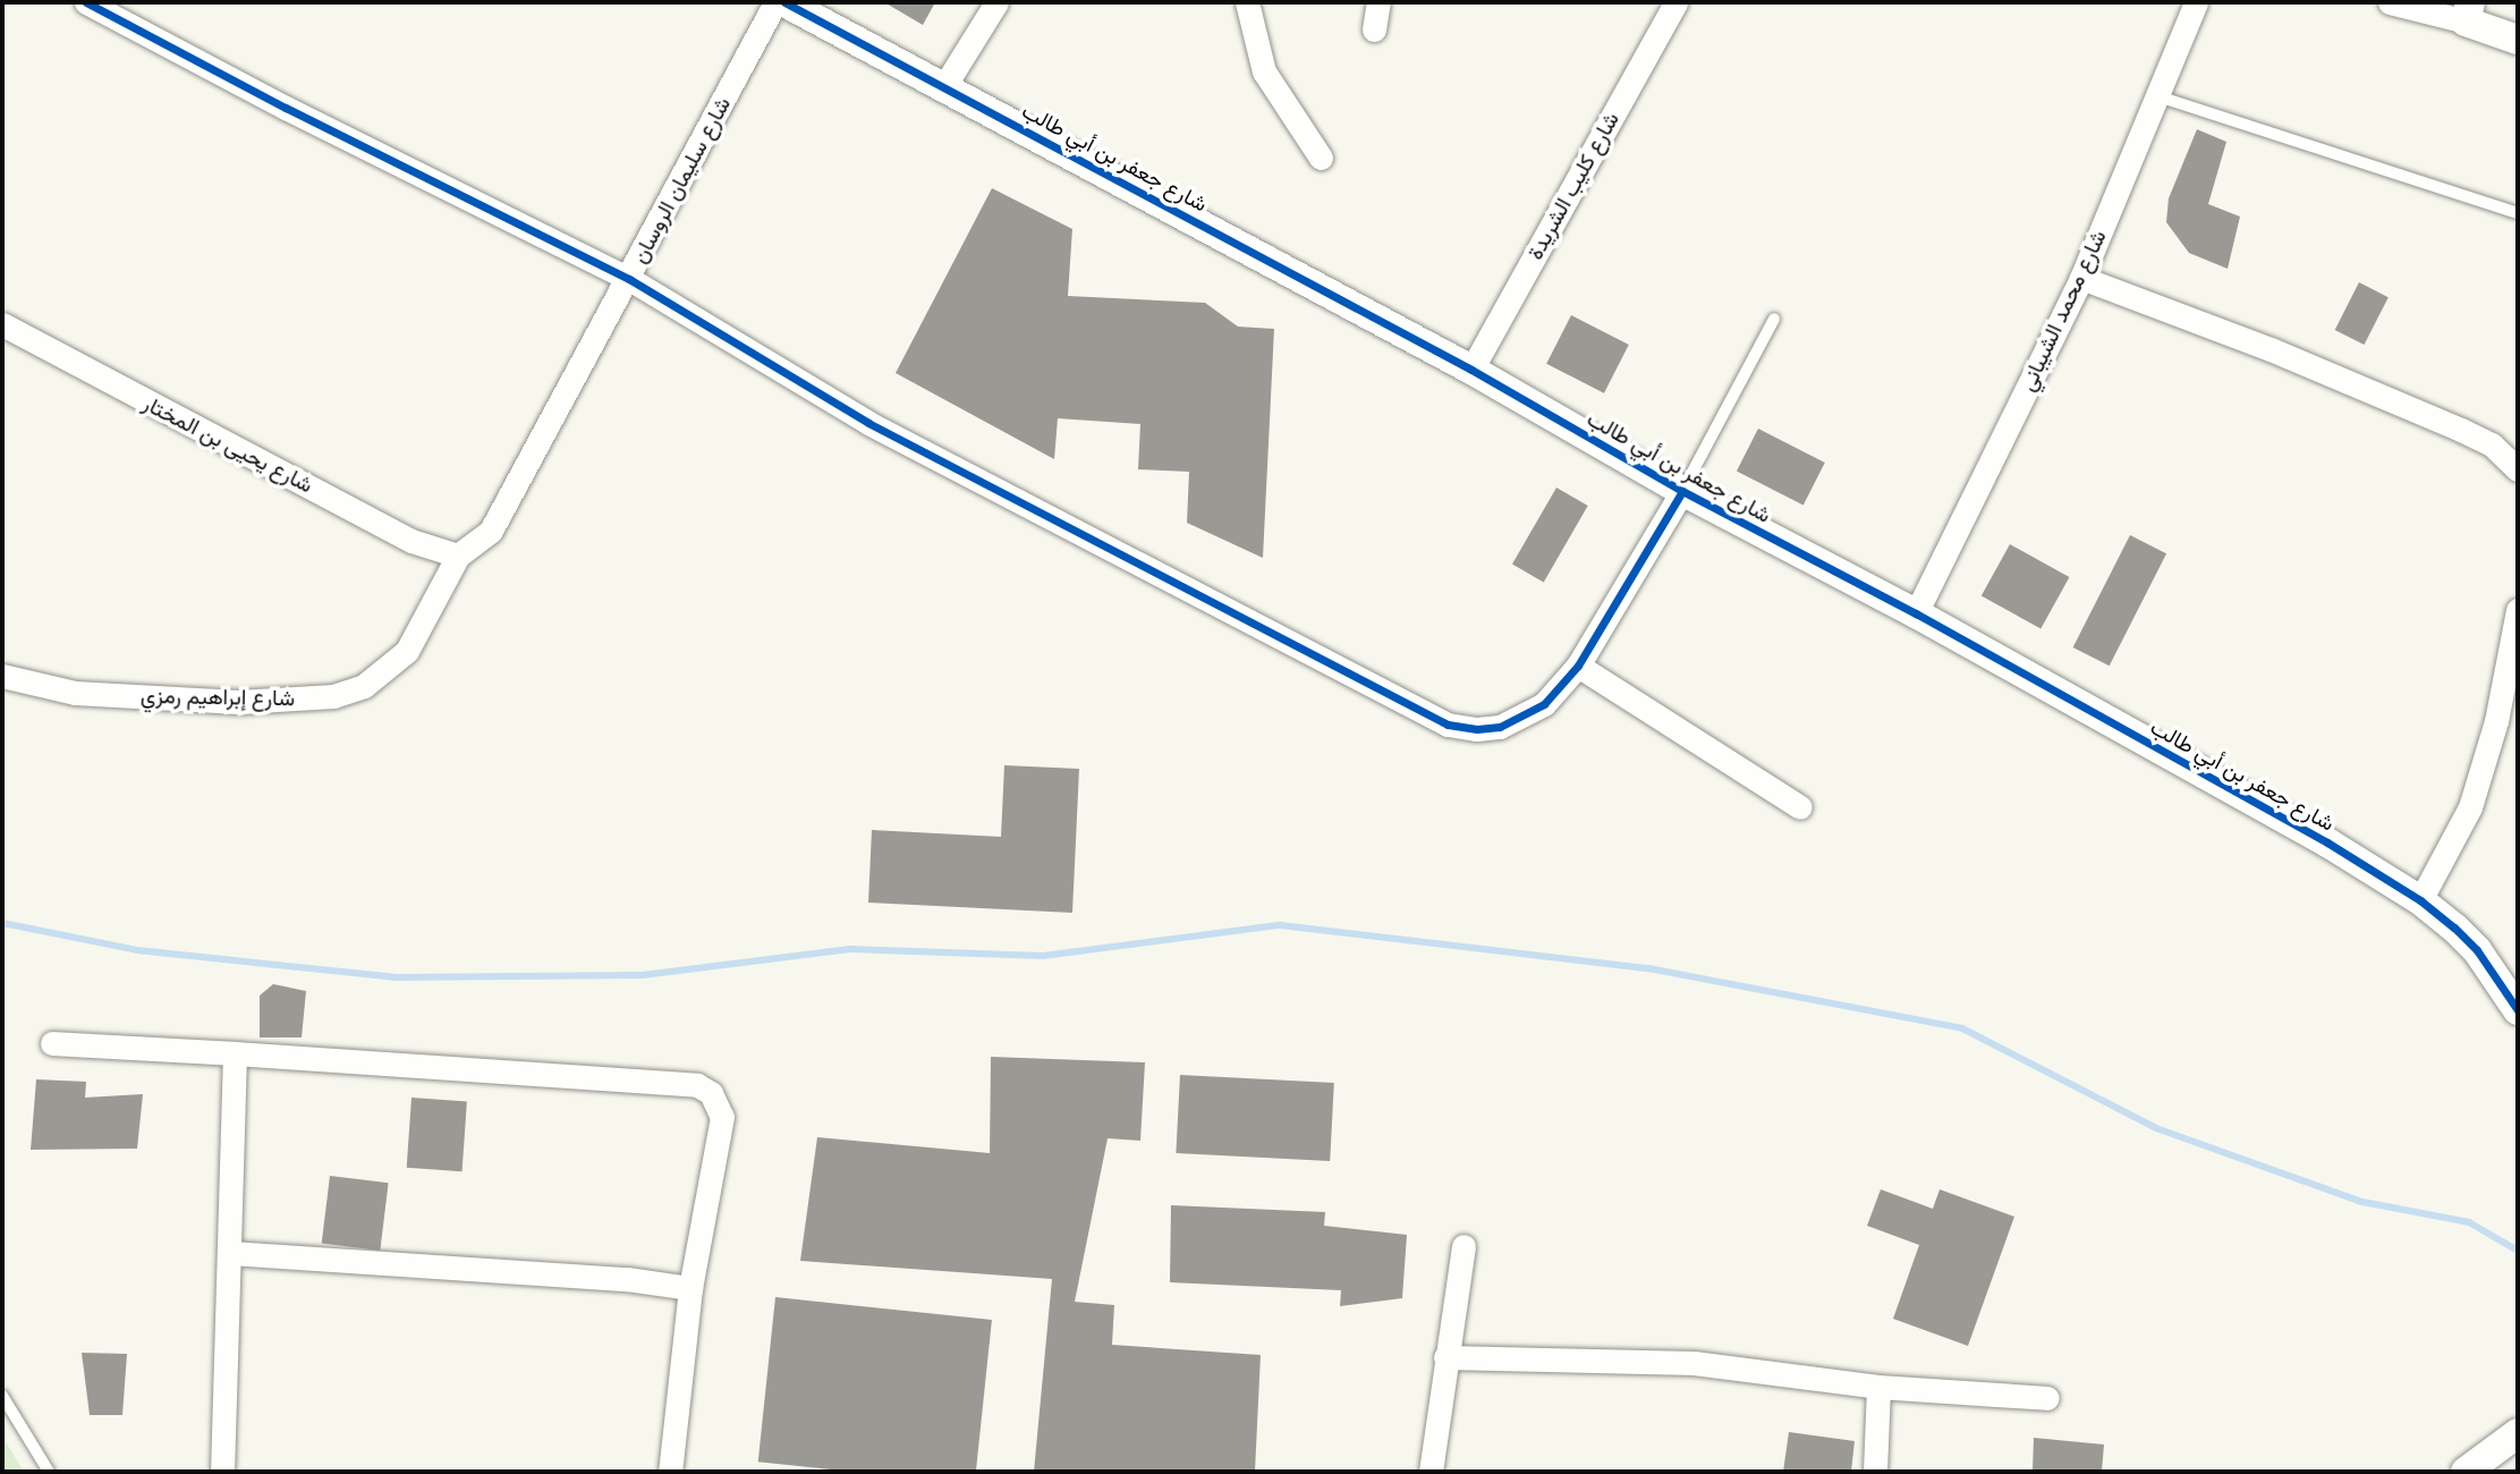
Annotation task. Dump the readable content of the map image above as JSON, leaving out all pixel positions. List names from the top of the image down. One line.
{"streets":{"street":["شارع جعفر بن أبي طالب","شارع سليمان الروسان","شارع كليب الشريدة","شارع محمد الشيباني","شارع يحيى بن المختار","شارع إبراهيم رمزي"]},"crossings":[["شارع جعفر بن أبي طالب","شارع كليب الشريدة"],["شارع جعفر بن أبي طالب","شارع محمد الشيباني"],["شارع سليمان الروسان","شارع يحيى بن المختار"],["شارع سليمان الروسان","شارع إبراهيم رمزي"],["شارع يحيى بن المختار","شارع إبراهيم رمزي"]]}
